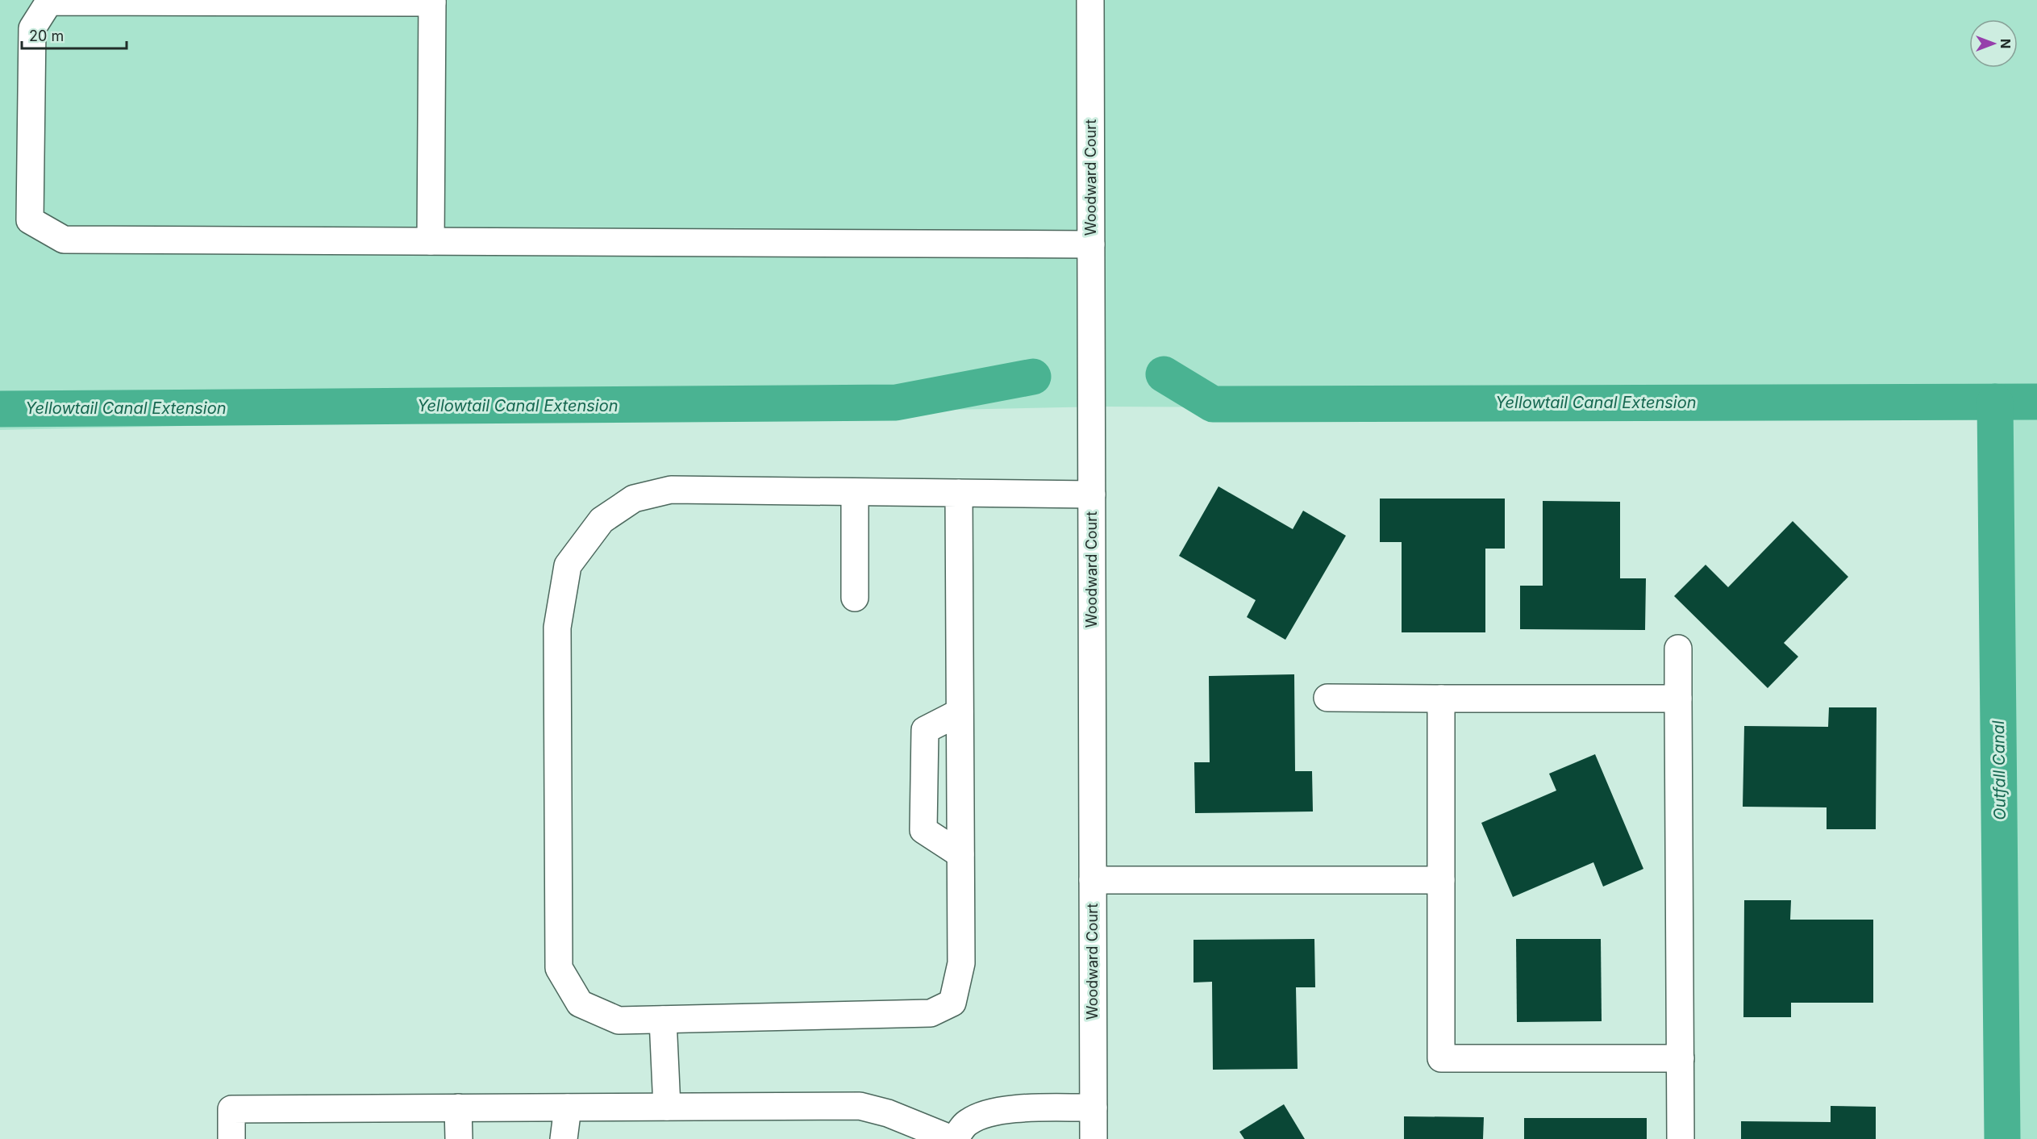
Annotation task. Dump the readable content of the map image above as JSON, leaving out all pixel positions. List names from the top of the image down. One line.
{"streets":{"street":["Woodward Court"]},"water":["Yellowtail Canal Extension","Outfall Canal"],"scale_bar":"20 m","north":"right"}
